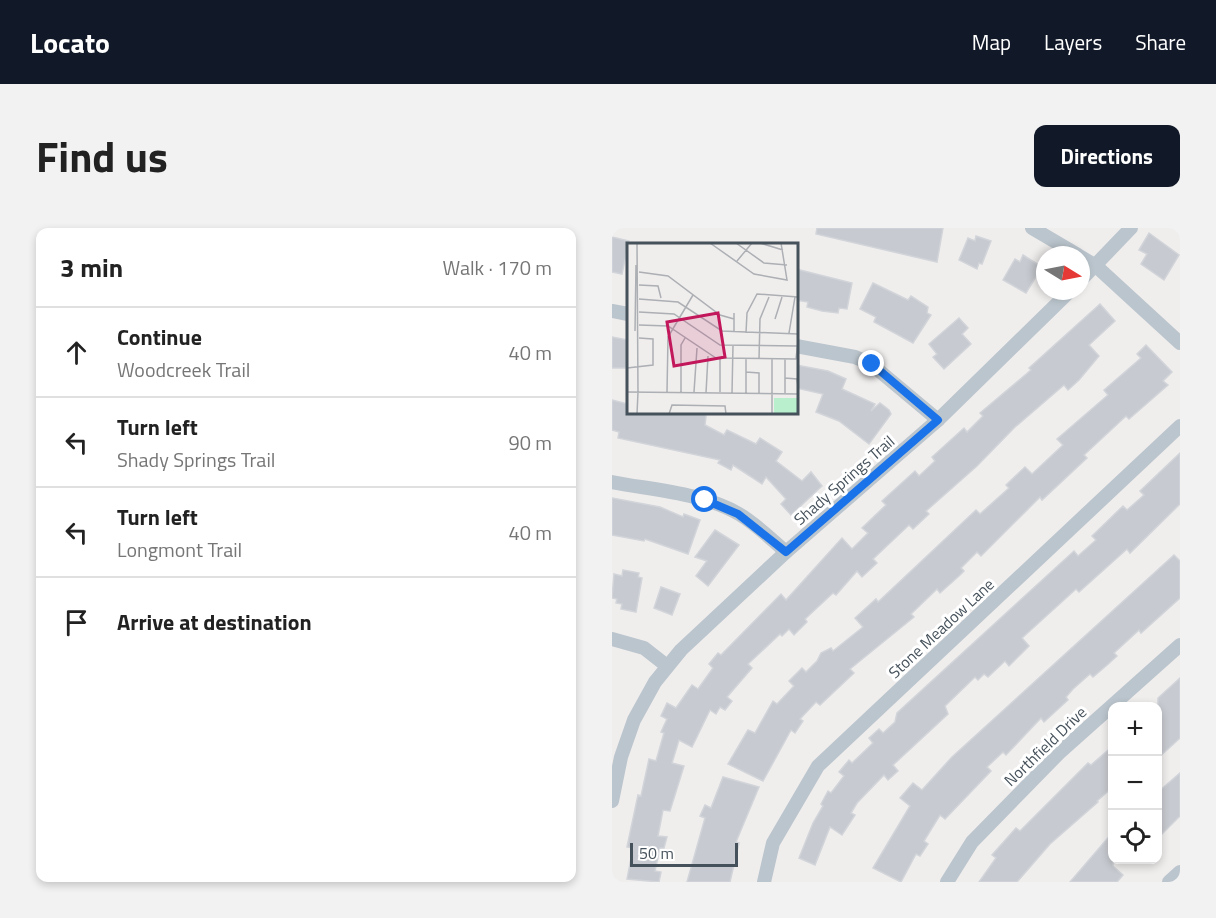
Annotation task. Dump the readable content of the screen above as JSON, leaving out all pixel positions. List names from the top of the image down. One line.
{"streets":{"street":["Shady Springs Trail","Stone Meadow Lane","Northfield Drive"]},"scale_bar":"50 m","north":"right","page":{"header":"Locato","nav":["Map","Layers","Share"],"title":"Find us","buttons":"Directions","heading":["3 min","Walk · 170 m"],"list":[["Continue","Woodcreek Trail","40 m"],["Turn left","Shady Springs Trail","90 m"],["Turn left","Longmont Trail","40 m"],"Arrive at destination"],"map_buttons":["+","−"],"scale":"50 m"}}
